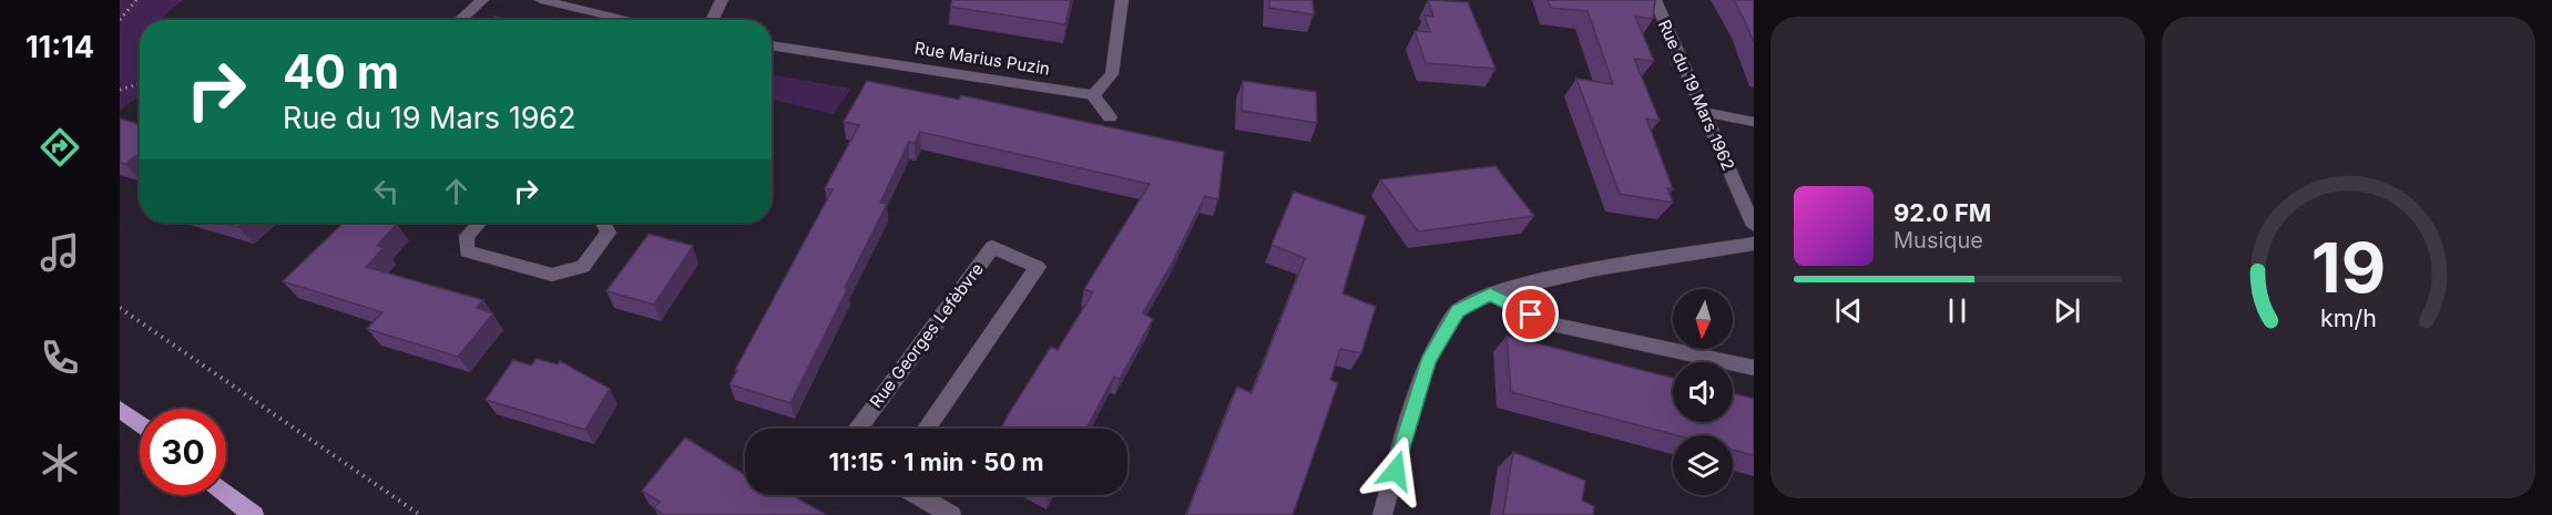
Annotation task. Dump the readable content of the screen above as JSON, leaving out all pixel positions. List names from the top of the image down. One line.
{"streets":{"street":["Rue Marius Puzin","Rue du 19 Mars 1962","Rue Georges Lefèbvre"]},"north":"bottom","page":{"tabs":"11:14","turn":["40 m","Rue du 19 Mars 1962"],"song":["92.0 FM","Musique"],"limit":"30","trip":"11:15 · 1 min · 50 m","gauge":["19","km/h"]}}
